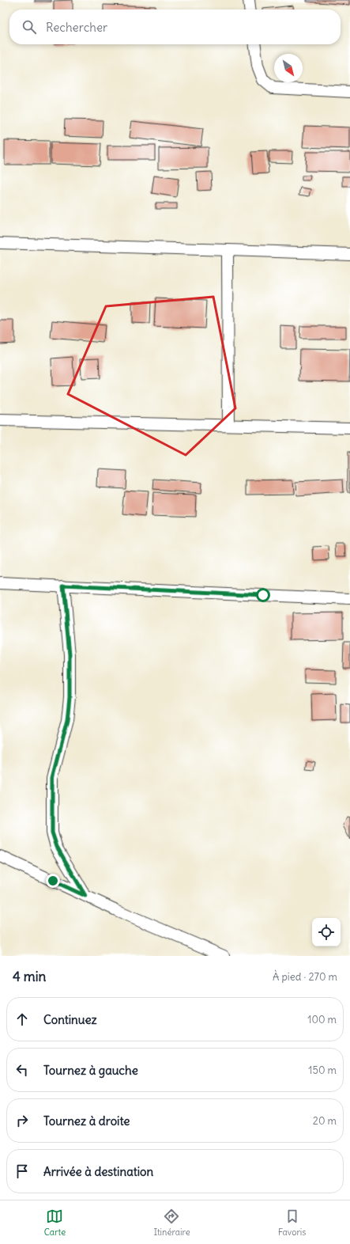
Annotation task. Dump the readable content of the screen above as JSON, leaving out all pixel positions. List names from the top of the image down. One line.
{"north":"bottom right","page":{"search":"Rechercher","heading":["4 min","À pied · 270 m"],"list":[["Continuez","100 m"],["Tournez à gauche","150 m"],["Tournez à droite","20 m"],"Arrivée à destination"],"nav":["Carte","Itinéraire","Favoris"]}}
